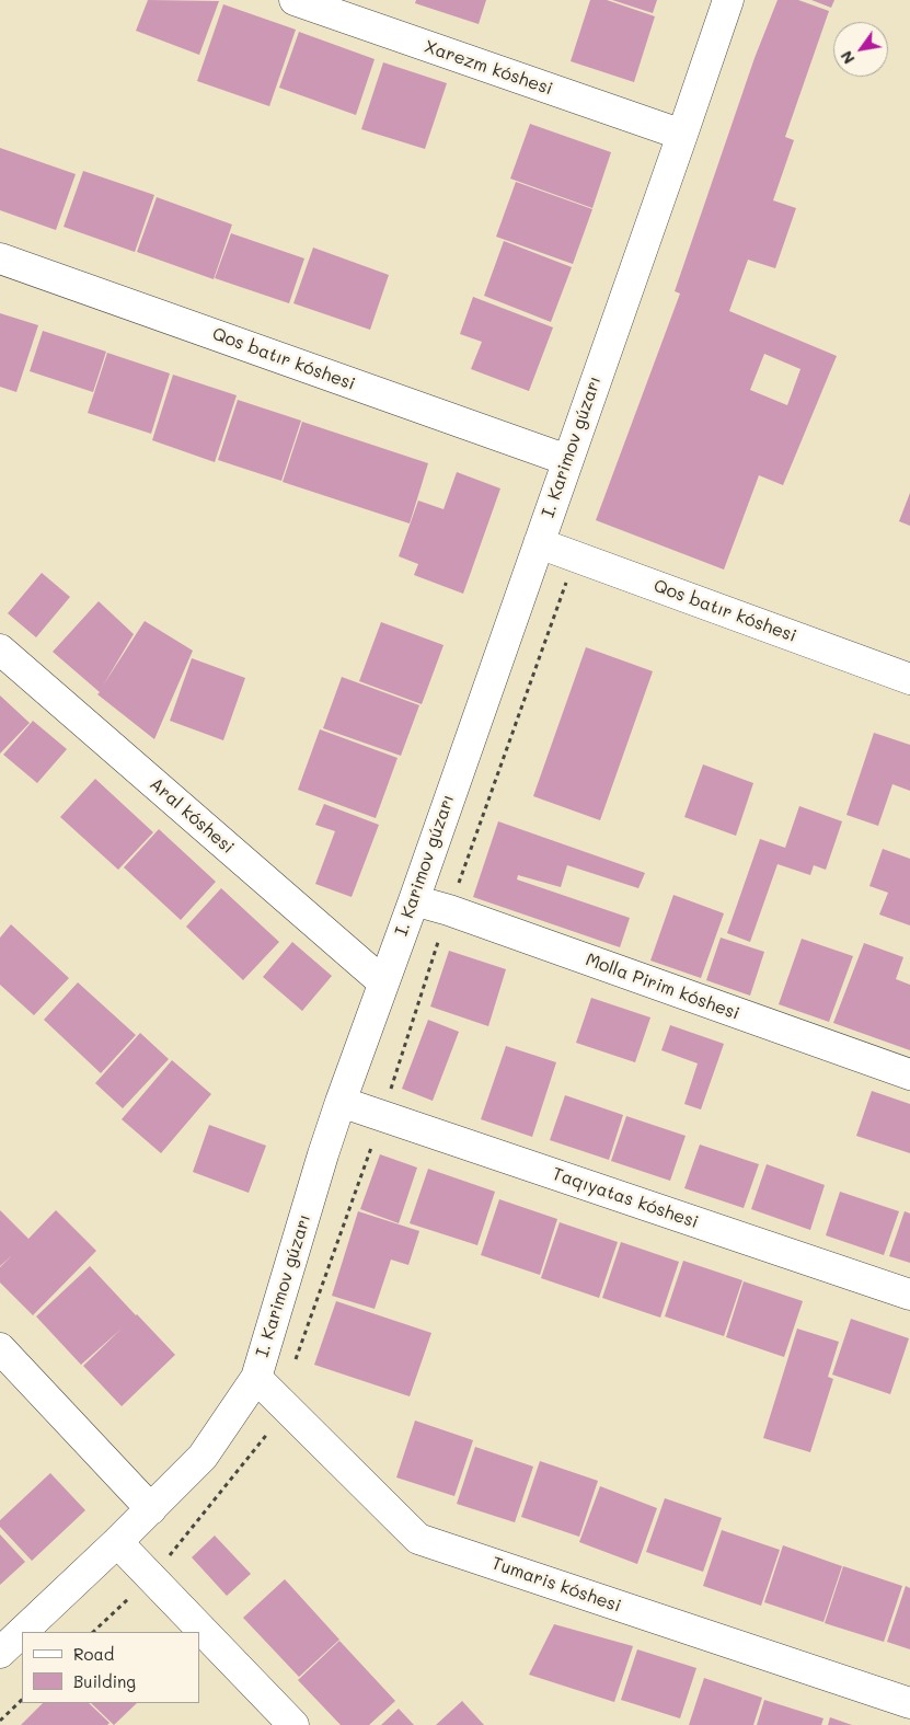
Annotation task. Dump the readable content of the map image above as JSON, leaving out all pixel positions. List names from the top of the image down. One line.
{"streets":{"street":["Xarezm kóshesi","Qos batır kóshesi","I. Karimov gúzarı","Aral kóshesi","Molla Pirim kóshesi","Taqıyatas kóshesi","Tumaris kóshesi"]},"crossings":[["Xarezm kóshesi","I. Karimov gúzarı"],["Qos batır kóshesi","I. Karimov gúzarı"],["I. Karimov gúzarı","Aral kóshesi"],["I. Karimov gúzarı","Molla Pirim kóshesi"],["I. Karimov gúzarı","Taqıyatas kóshesi"],["I. Karimov gúzarı","Tumaris kóshesi"]],"legend":["Road","Building"],"north":"bottom left"}
